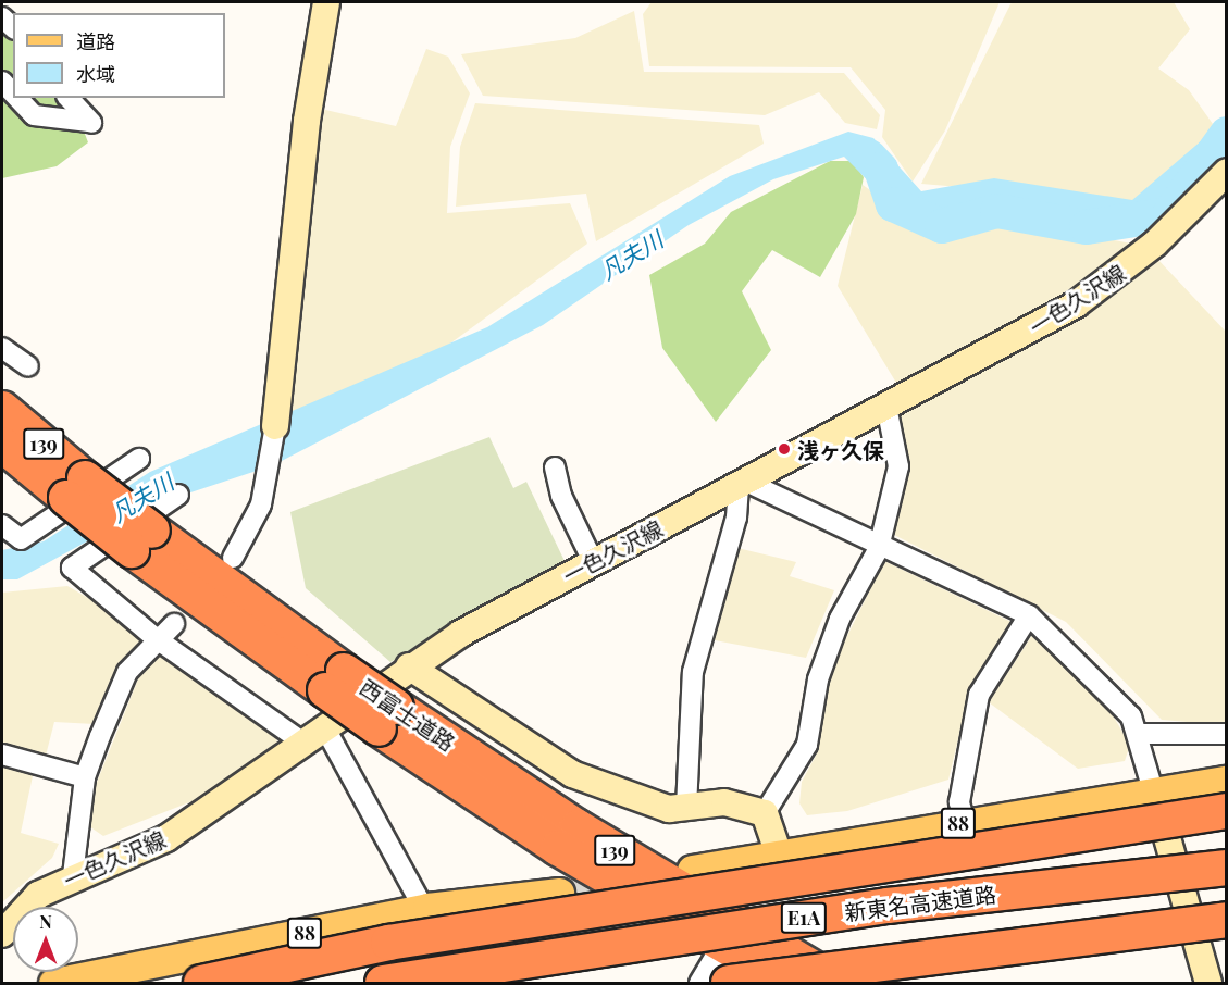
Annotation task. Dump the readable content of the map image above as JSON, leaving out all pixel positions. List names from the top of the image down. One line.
{"streets":{"highway":["139","西富士道路","新東名高速道路","E1A"],"main road":["88"],"street":["一色久沢線"]},"water":["凡夫川"],"places":["浅ヶ久保"],"legend":["道路","水域"],"north":"top"}
